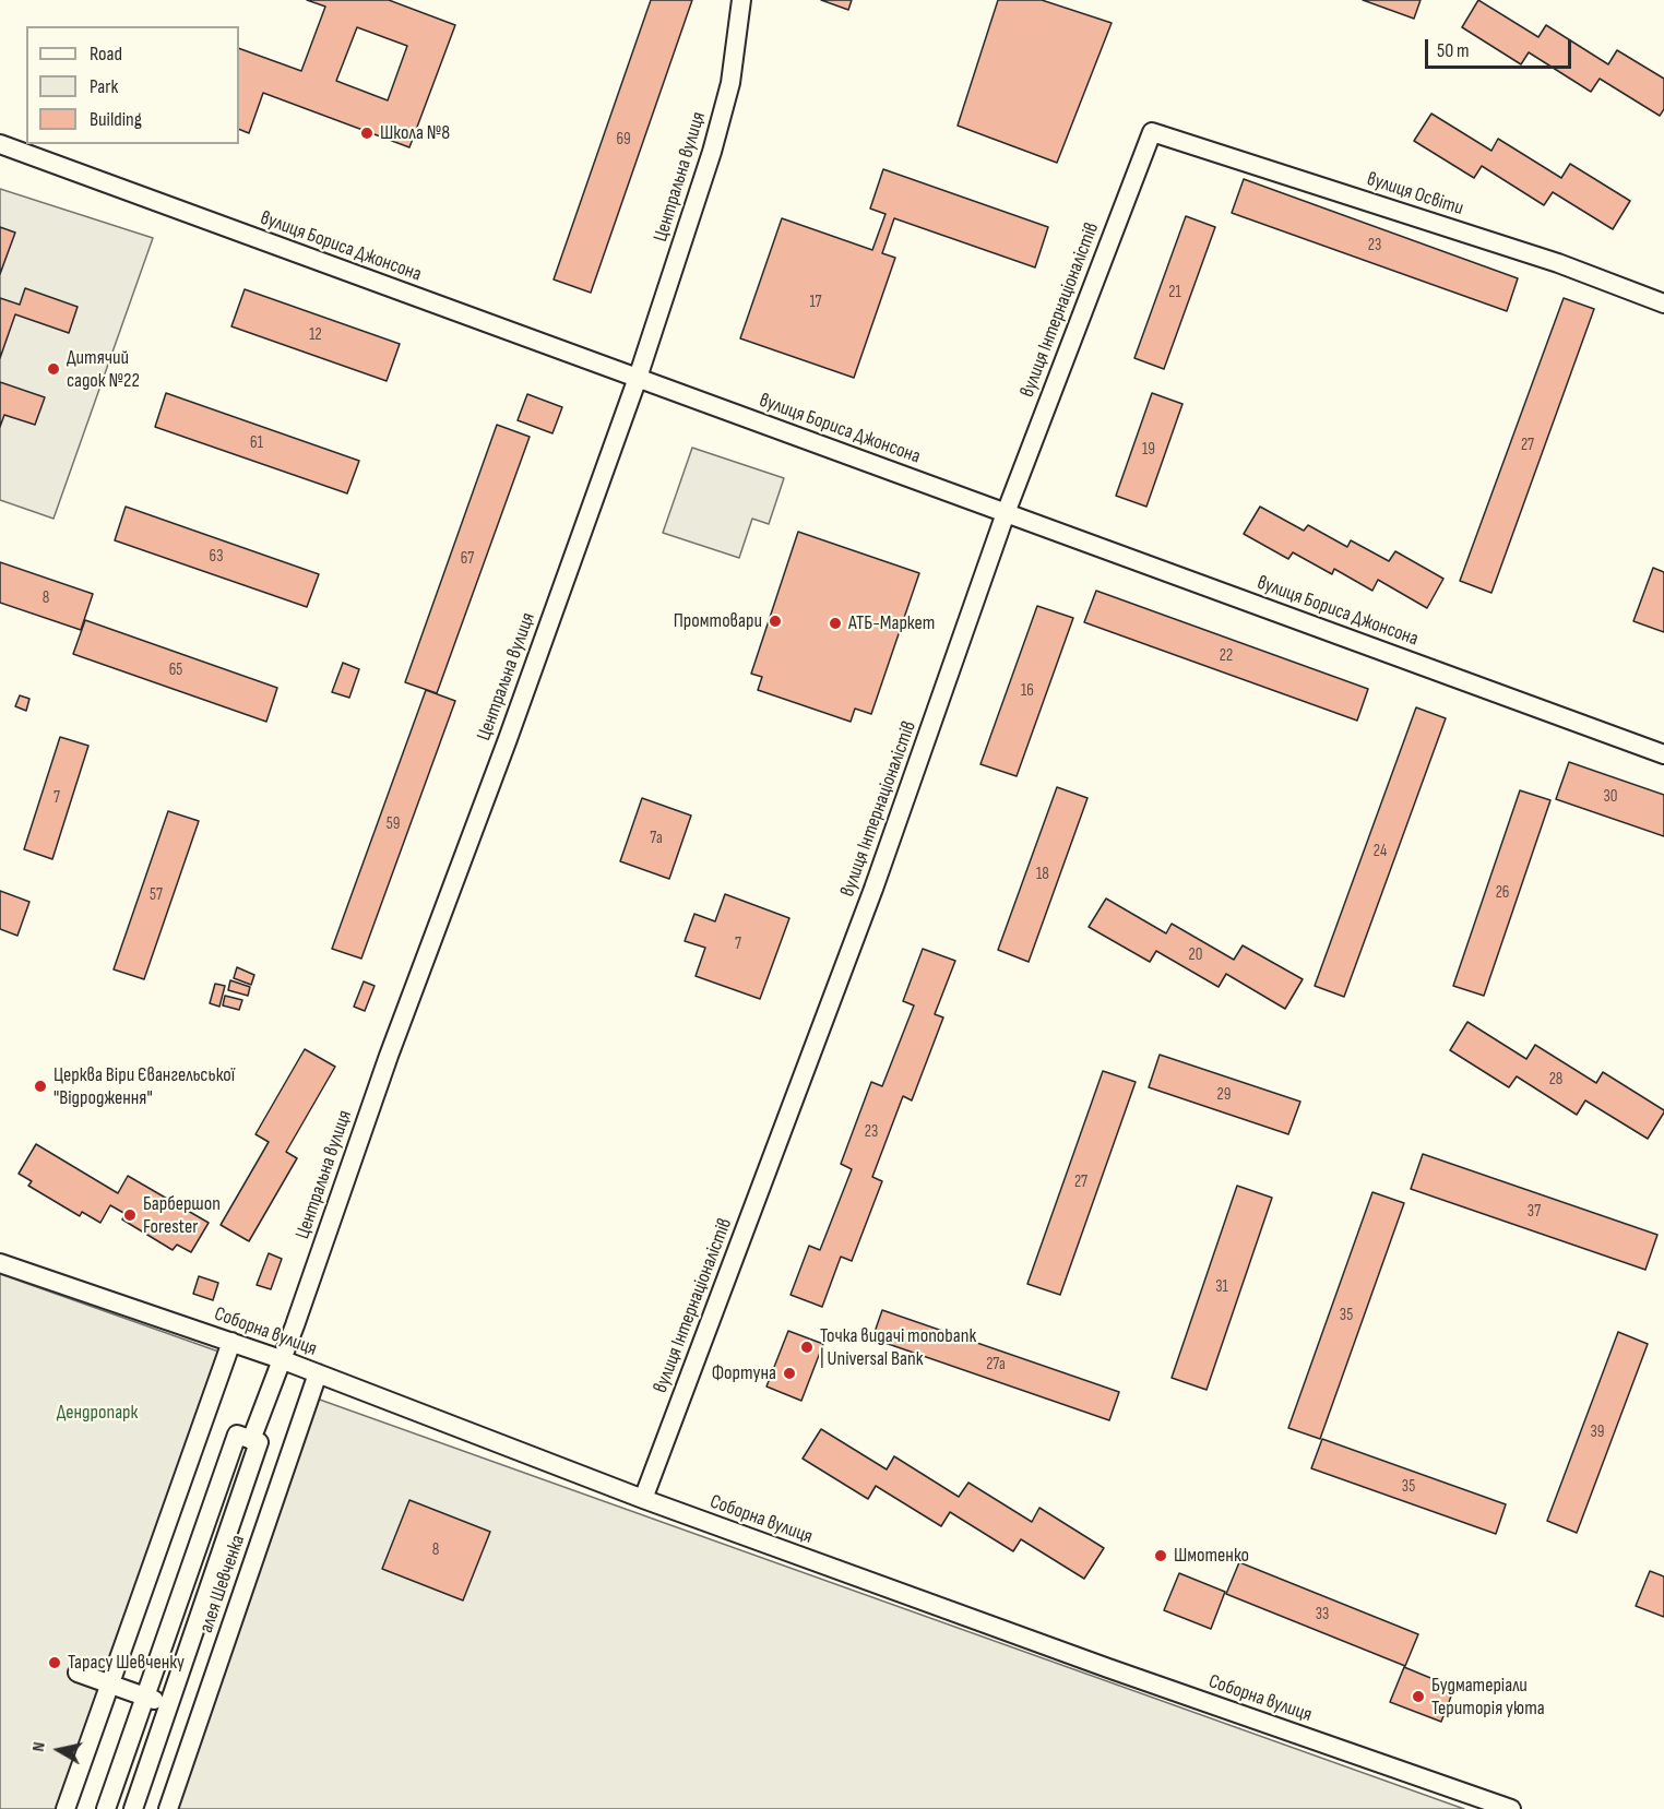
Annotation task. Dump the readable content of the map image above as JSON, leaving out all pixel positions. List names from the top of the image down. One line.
{"streets":{"street":["Центральна вулиця","вулиця Освіти","вулиця Бориса Джонсона","вулиця Інтернаціоналістів","Соборна вулиця","алея Шевченка"]},"crossings":[["Центральна вулиця","вулиця Бориса Джонсона"],["Центральна вулиця","Соборна вулиця"],["Центральна вулиця","алея Шевченка"],["вулиця Освіти","вулиця Інтернаціоналістів"],["вулиця Бориса Джонсона","вулиця Інтернаціоналістів"],["вулиця Інтернаціоналістів","Соборна вулиця"],["Соборна вулиця","алея Шевченка"]],"parks":["Дендропарк"],"places":["Школа №8","Дитячий садок №22","Промтовари","АТБ-Маркет","Церква Віри Євангельської \"Відродження\"","Барбершоп Forester","Точка видачі monobank | Universal Bank","Фортуна","Шмотенко","Тарасу Шевченку","Будматеріали Територія уюта"],"house_numbers":["69","23","21","17","12","61","27","19","63","67","8","22","65","16","30","7","59","7а","24","18","26","57","7","20","28","29","23","27","37","31","35","27а","39","35","8","33"],"legend":["Road","Park","Building"],"scale_bar":"50 m","north":"left"}
